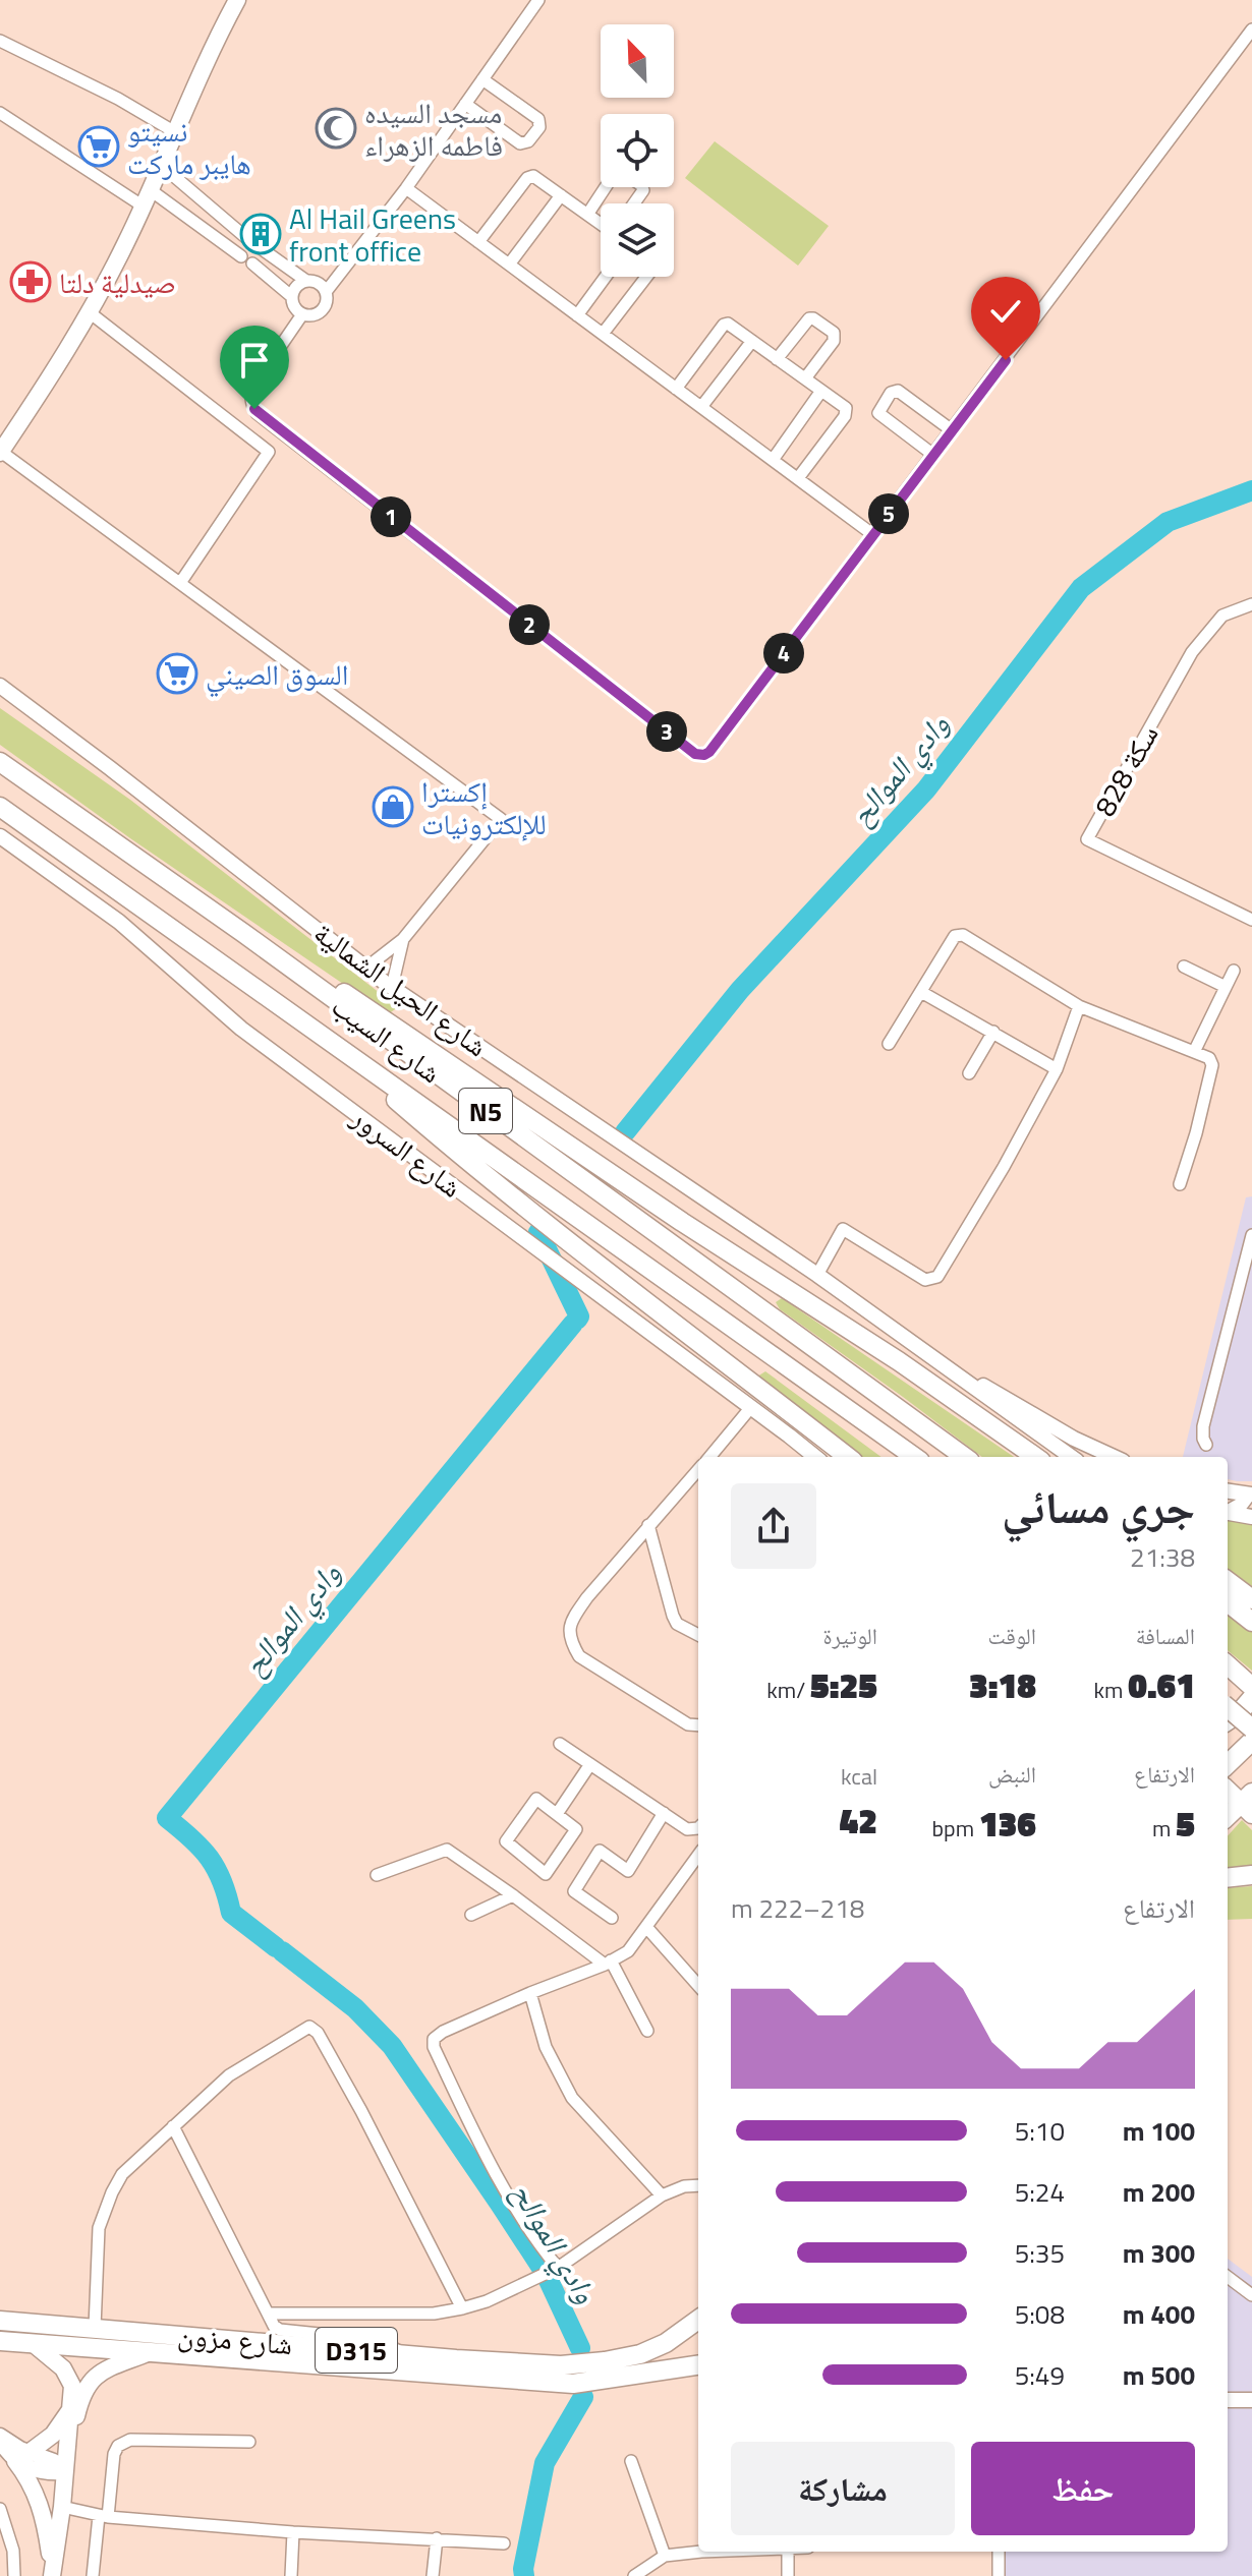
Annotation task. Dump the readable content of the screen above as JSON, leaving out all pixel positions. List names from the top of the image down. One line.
{"streets":{"main road":["شارع السيب","N5","شارع مزون","D315"],"street":["سكة 828","شارع الحيل الشمالية","شارع السرور"]},"water":["وادي الموالح"],"places":{"mosque":["مسجد السيده فاطمه الزهراء"],"supermarket":["نسيتو هايبر ماركت","السوق الصيني"],"building":["Al Hail Greens front office"],"pharmacy":["صيدلية دلتا"],"shop":["إكسترا للإلكترونيات"]},"north":"top left","page":{"pins":["5","1","2","4","3"],"heading":["جري مسائي","21:38"],"stats":[["المسافة","0.61 km"],["الوقت","3:18"],["الوتيرة","5:25 /km"],["الارتفاع","5 m"],["النبض","136 bpm"],["kcal","42"]],"chart":["الارتفاع","218–222 m"],"list":[{"name":"100 m","note":"5:10"},{"name":"200 m","note":"5:24"},{"name":"300 m","note":"5:35"},{"name":"400 m","note":"5:08"},{"name":"500 m","note":"5:49"}],"buttons":["حفظ","مشاركة"]}}
